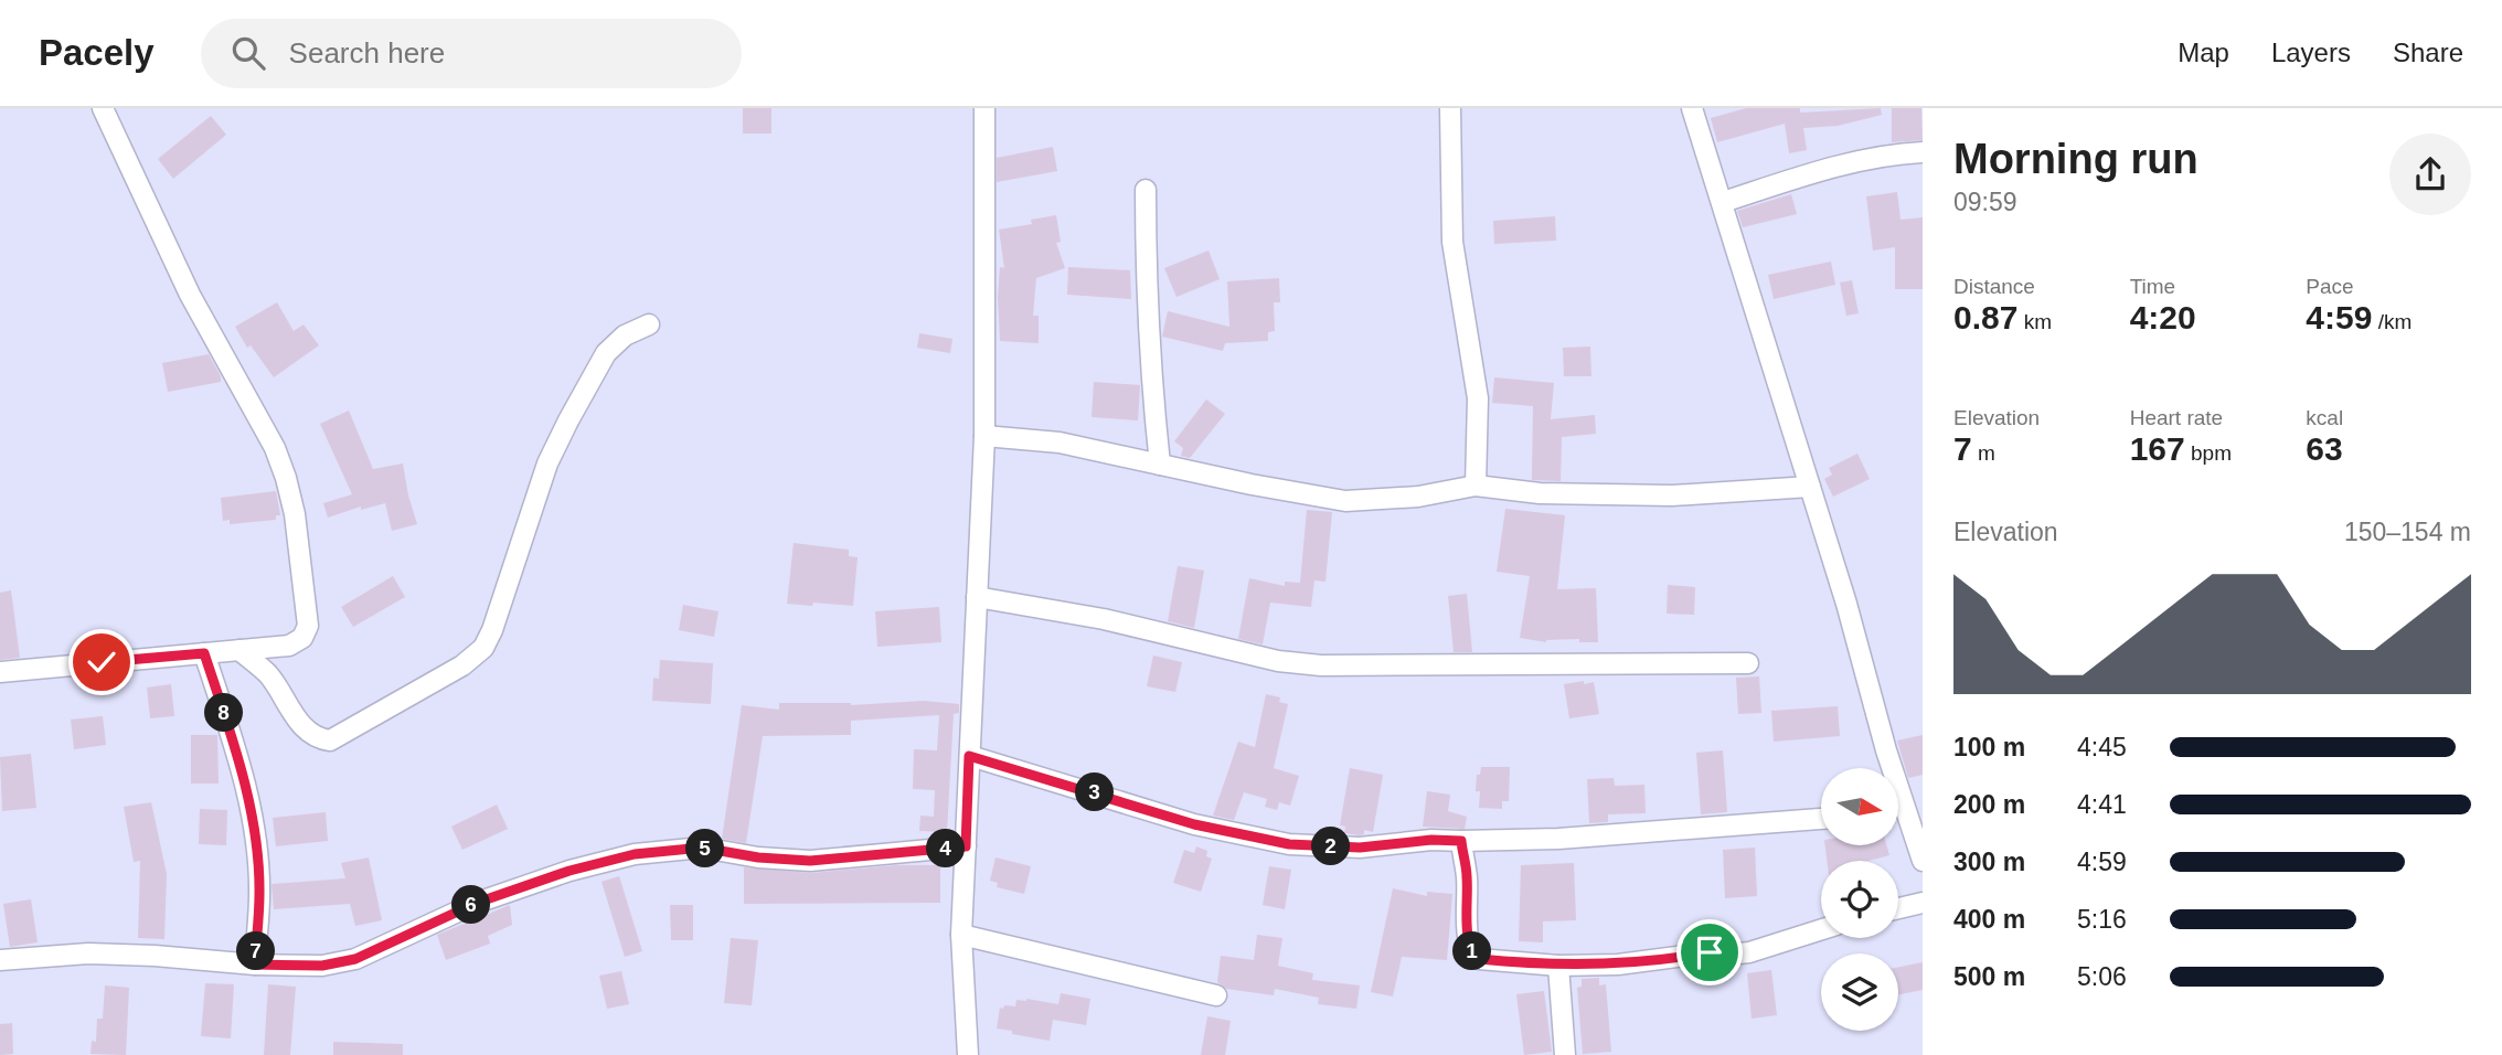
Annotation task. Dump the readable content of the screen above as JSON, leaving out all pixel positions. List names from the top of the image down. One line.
{"north":"right","page":{"header":"Pacely","search":"Search here","nav":["Map","Layers","Share"],"heading":["Morning run","09:59"],"stats":[["Distance","0.87 km"],["Time","4:20"],["Pace","4:59 /km"],["Elevation","7 m"],["Heart rate","167 bpm"],["kcal","63"]],"chart":["Elevation","150–154 m"],"pins":["8","3","2","4","5","6","1","7"],"list":[{"name":"100 m","note":"4:45"},{"name":"200 m","note":"4:41"},{"name":"300 m","note":"4:59"},{"name":"400 m","note":"5:16"},{"name":"500 m","note":"5:06"}]}}
